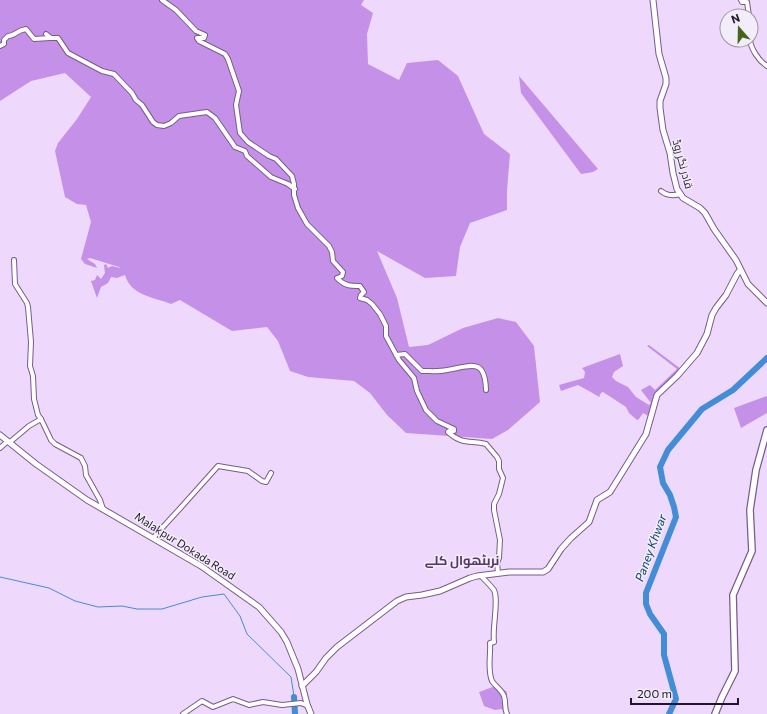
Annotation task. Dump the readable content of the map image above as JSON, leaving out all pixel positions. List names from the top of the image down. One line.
{"streets":{"street":["قادر نگر روڈ","Malakpur Dokada Road"]},"districts":["نربٹھوال کلے"],"water":["Paney Khwar"],"scale_bar":"200 m","north":"top"}
